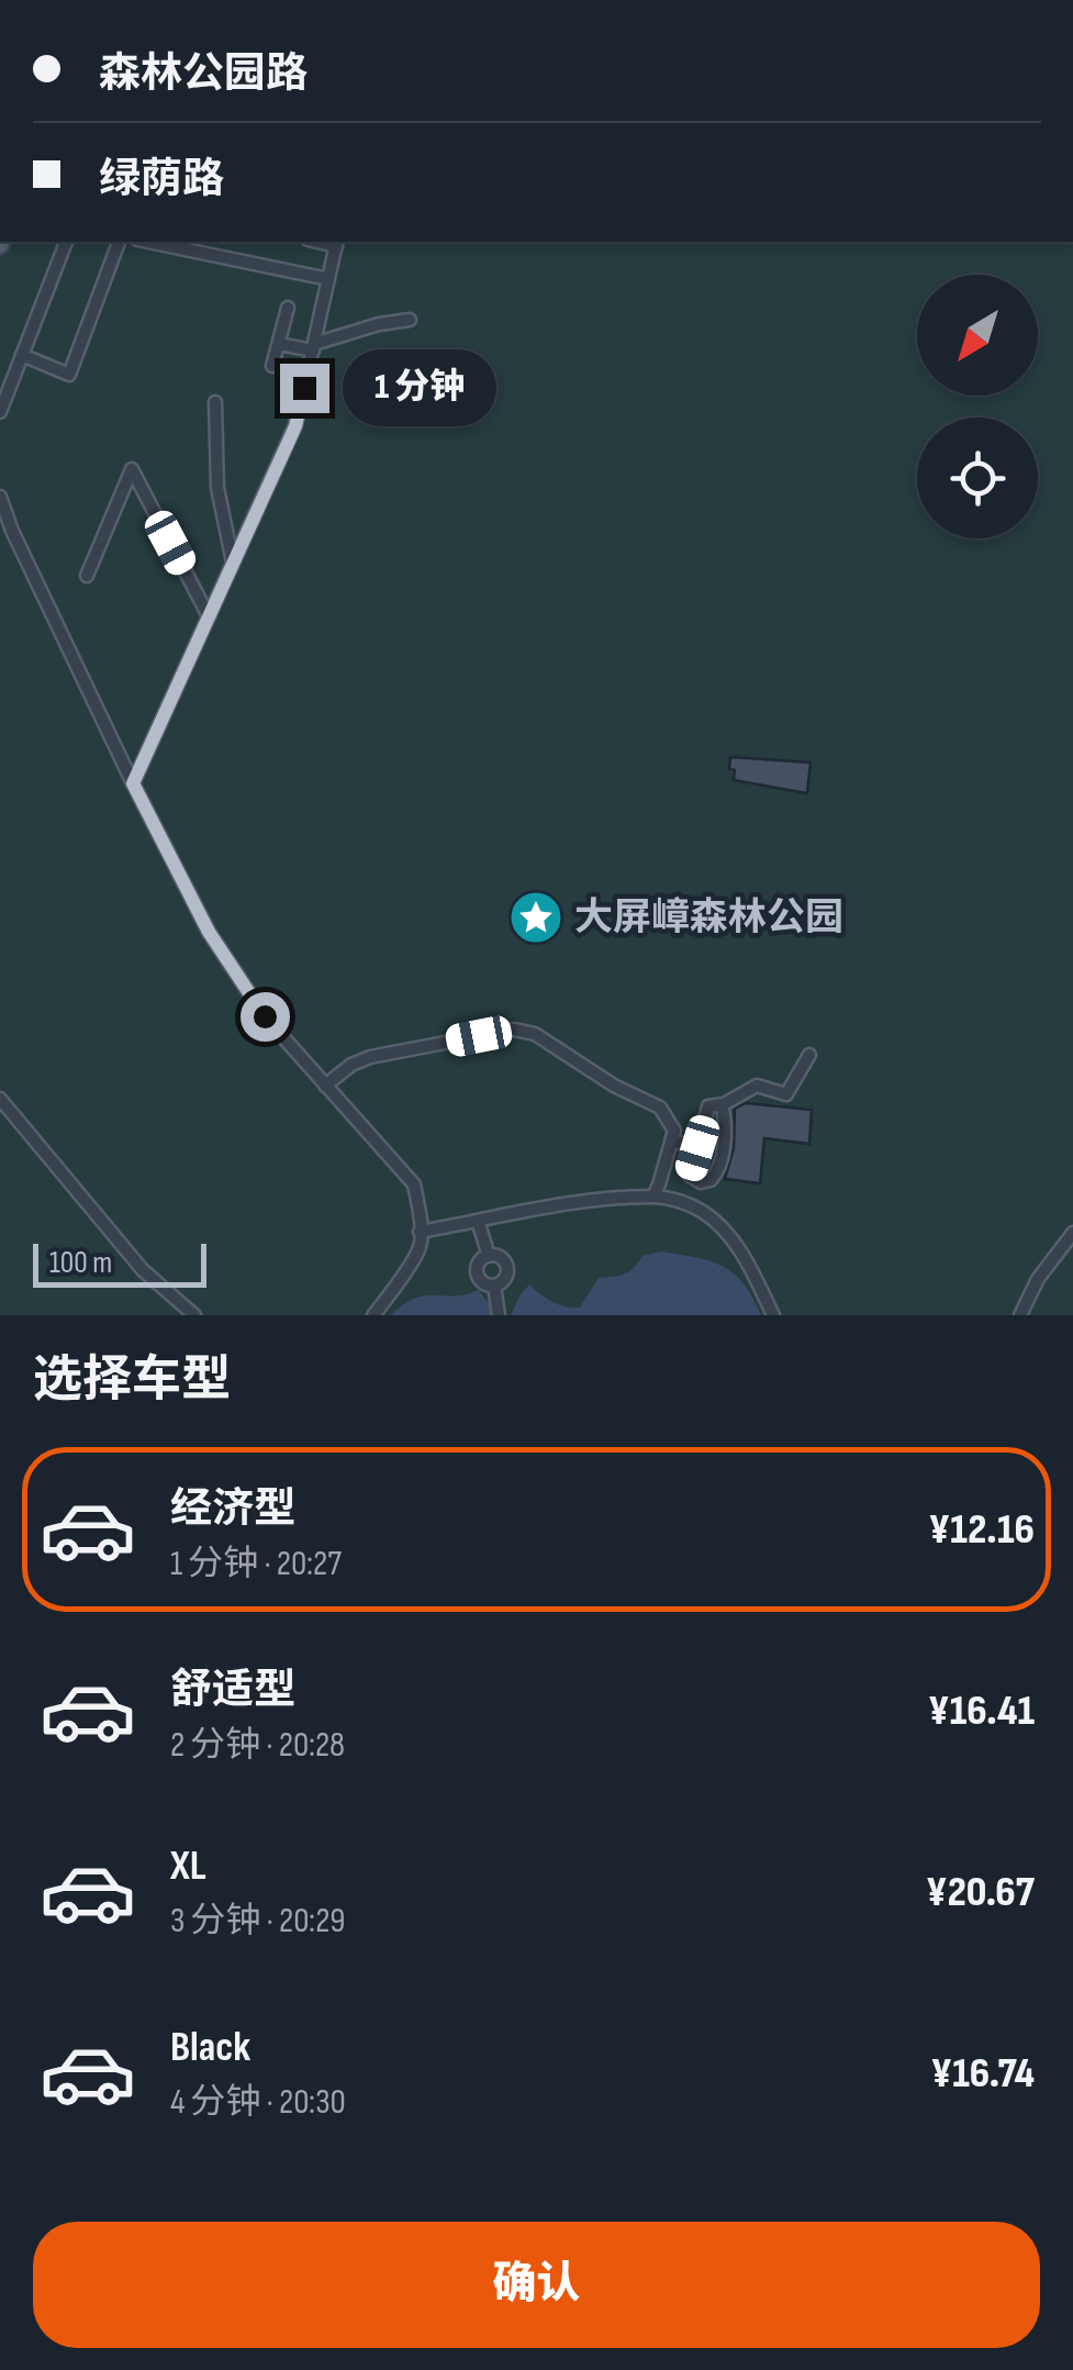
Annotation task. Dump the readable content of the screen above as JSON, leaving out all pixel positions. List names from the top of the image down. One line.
{"places":{"place":["大屏嶂森林公园"]},"scale_bar":"100 m","north":"bottom left","page":{"banner":["森林公园路","绿荫路"],"bubble":"1 分钟","scale":"100 m","heading":"选择车型","list":[{"name":"经济型","note":"1 分钟 · 20:27","value":"¥12.16"},{"name":"舒适型","note":"2 分钟 · 20:28","value":"¥16.41"},{"name":"XL","note":"3 分钟 · 20:29","value":"¥20.67"},{"name":"Black","note":"4 分钟 · 20:30","value":"¥16.74"}],"buttons":"确认"}}
